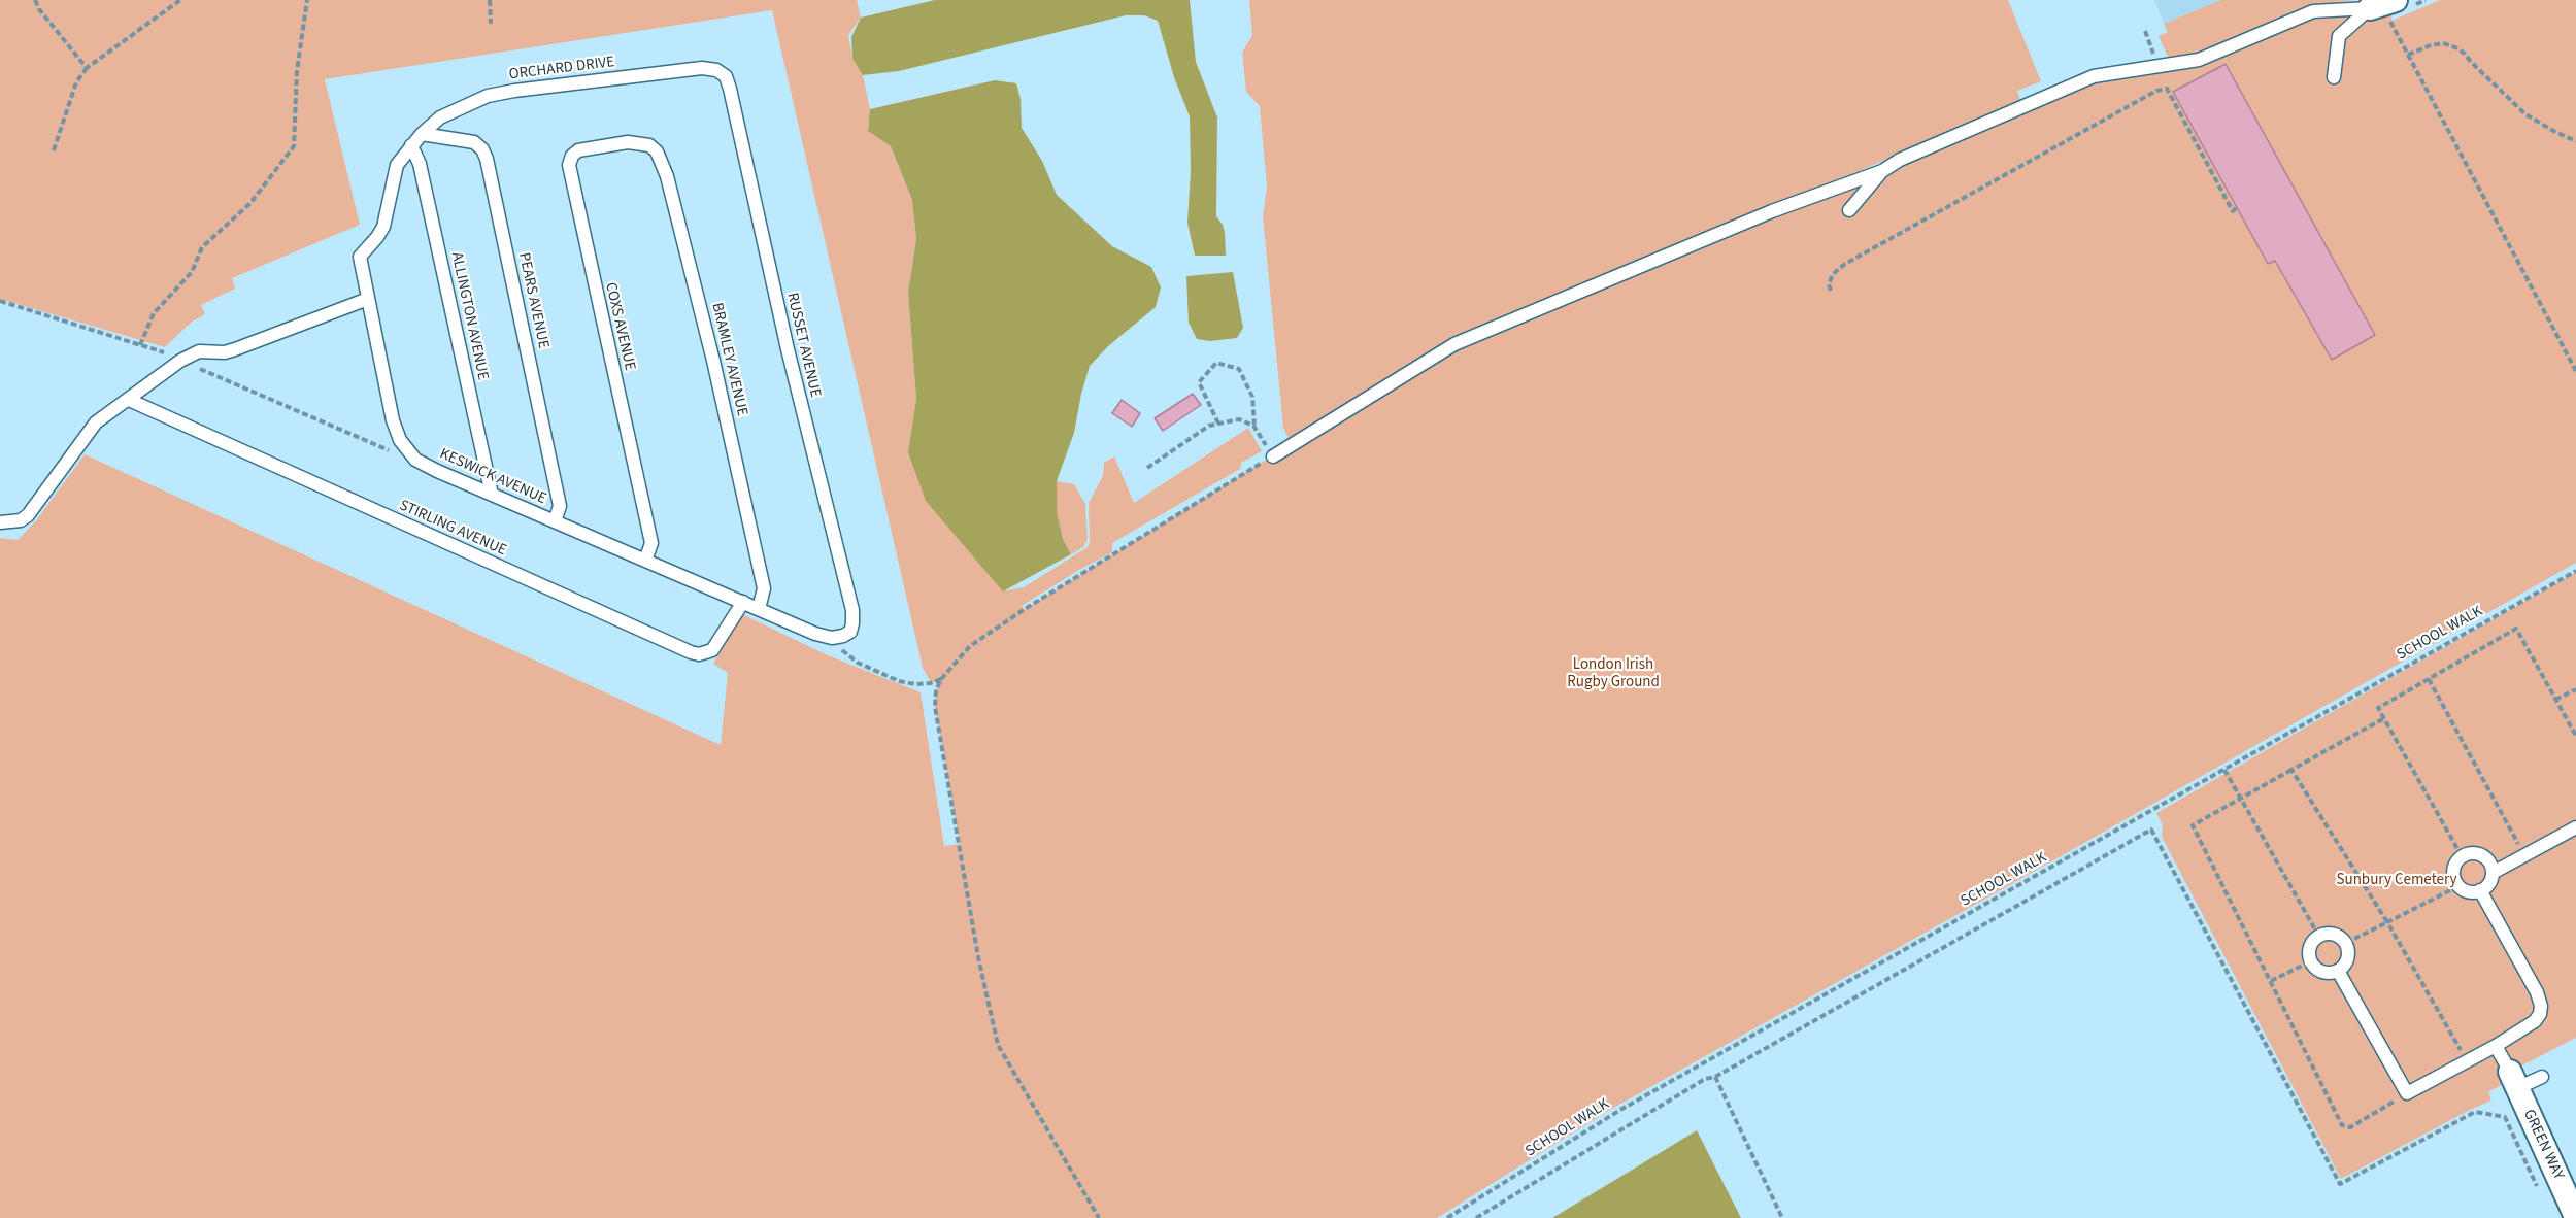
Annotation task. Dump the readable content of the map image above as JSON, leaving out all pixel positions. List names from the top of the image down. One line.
{"streets":{"street":["GREEN WAY"],"lane":["ORCHARD DRIVE","PEARS AVENUE","ALLINGTON AVENUE","COXS AVENUE","RUSSET AVENUE","BRAMLEY AVENUE","KESWICK AVENUE","STIRLING AVENUE"],"path":["SCHOOL WALK"]},"crossings":[["ORCHARD DRIVE","PEARS AVENUE"],["ORCHARD DRIVE","RUSSET AVENUE"],["ORCHARD DRIVE","KESWICK AVENUE"],["PEARS AVENUE","KESWICK AVENUE"],["ALLINGTON AVENUE","KESWICK AVENUE"],["COXS AVENUE","BRAMLEY AVENUE"],["COXS AVENUE","KESWICK AVENUE"],["RUSSET AVENUE","KESWICK AVENUE"],["BRAMLEY AVENUE","KESWICK AVENUE"],["KESWICK AVENUE","STIRLING AVENUE"]],"parks":["London Irish Rugby Ground","Sunbury Cemetery"]}
